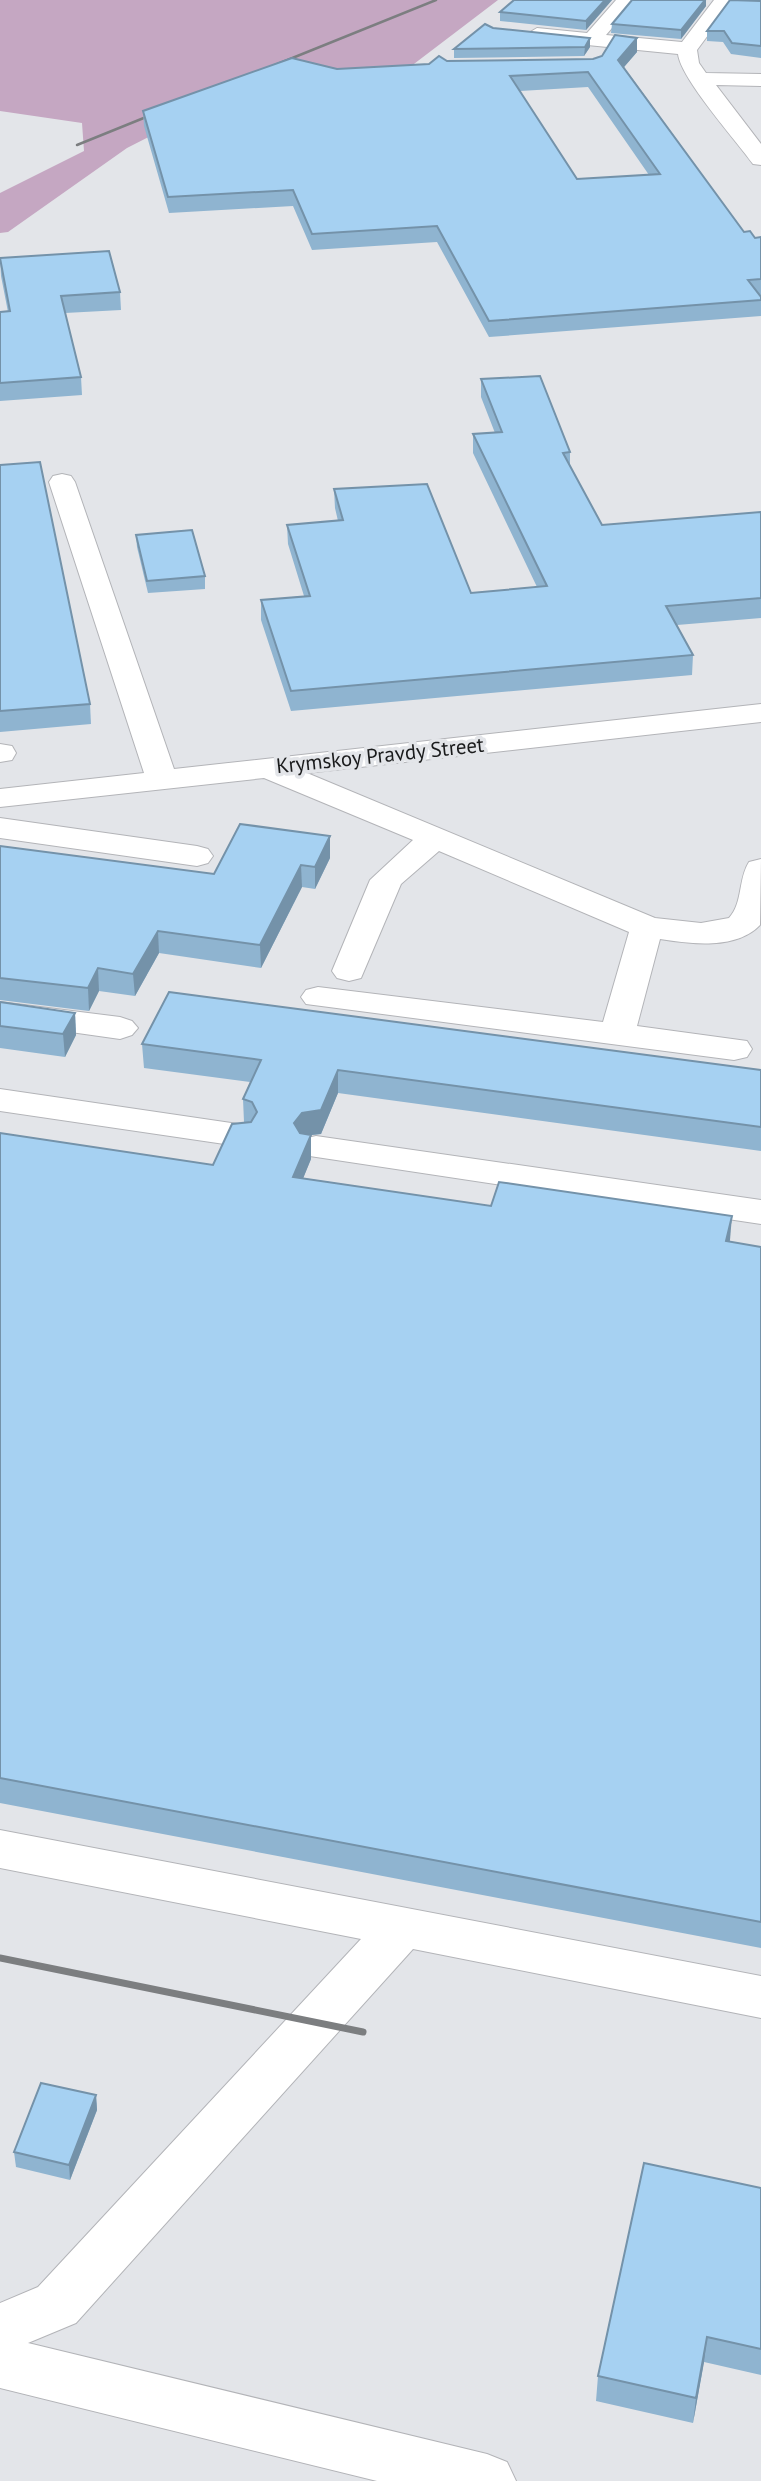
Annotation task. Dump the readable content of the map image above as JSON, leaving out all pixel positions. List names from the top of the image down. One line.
{"streets":{"street":["Krymskoy Pravdy Street"]}}
